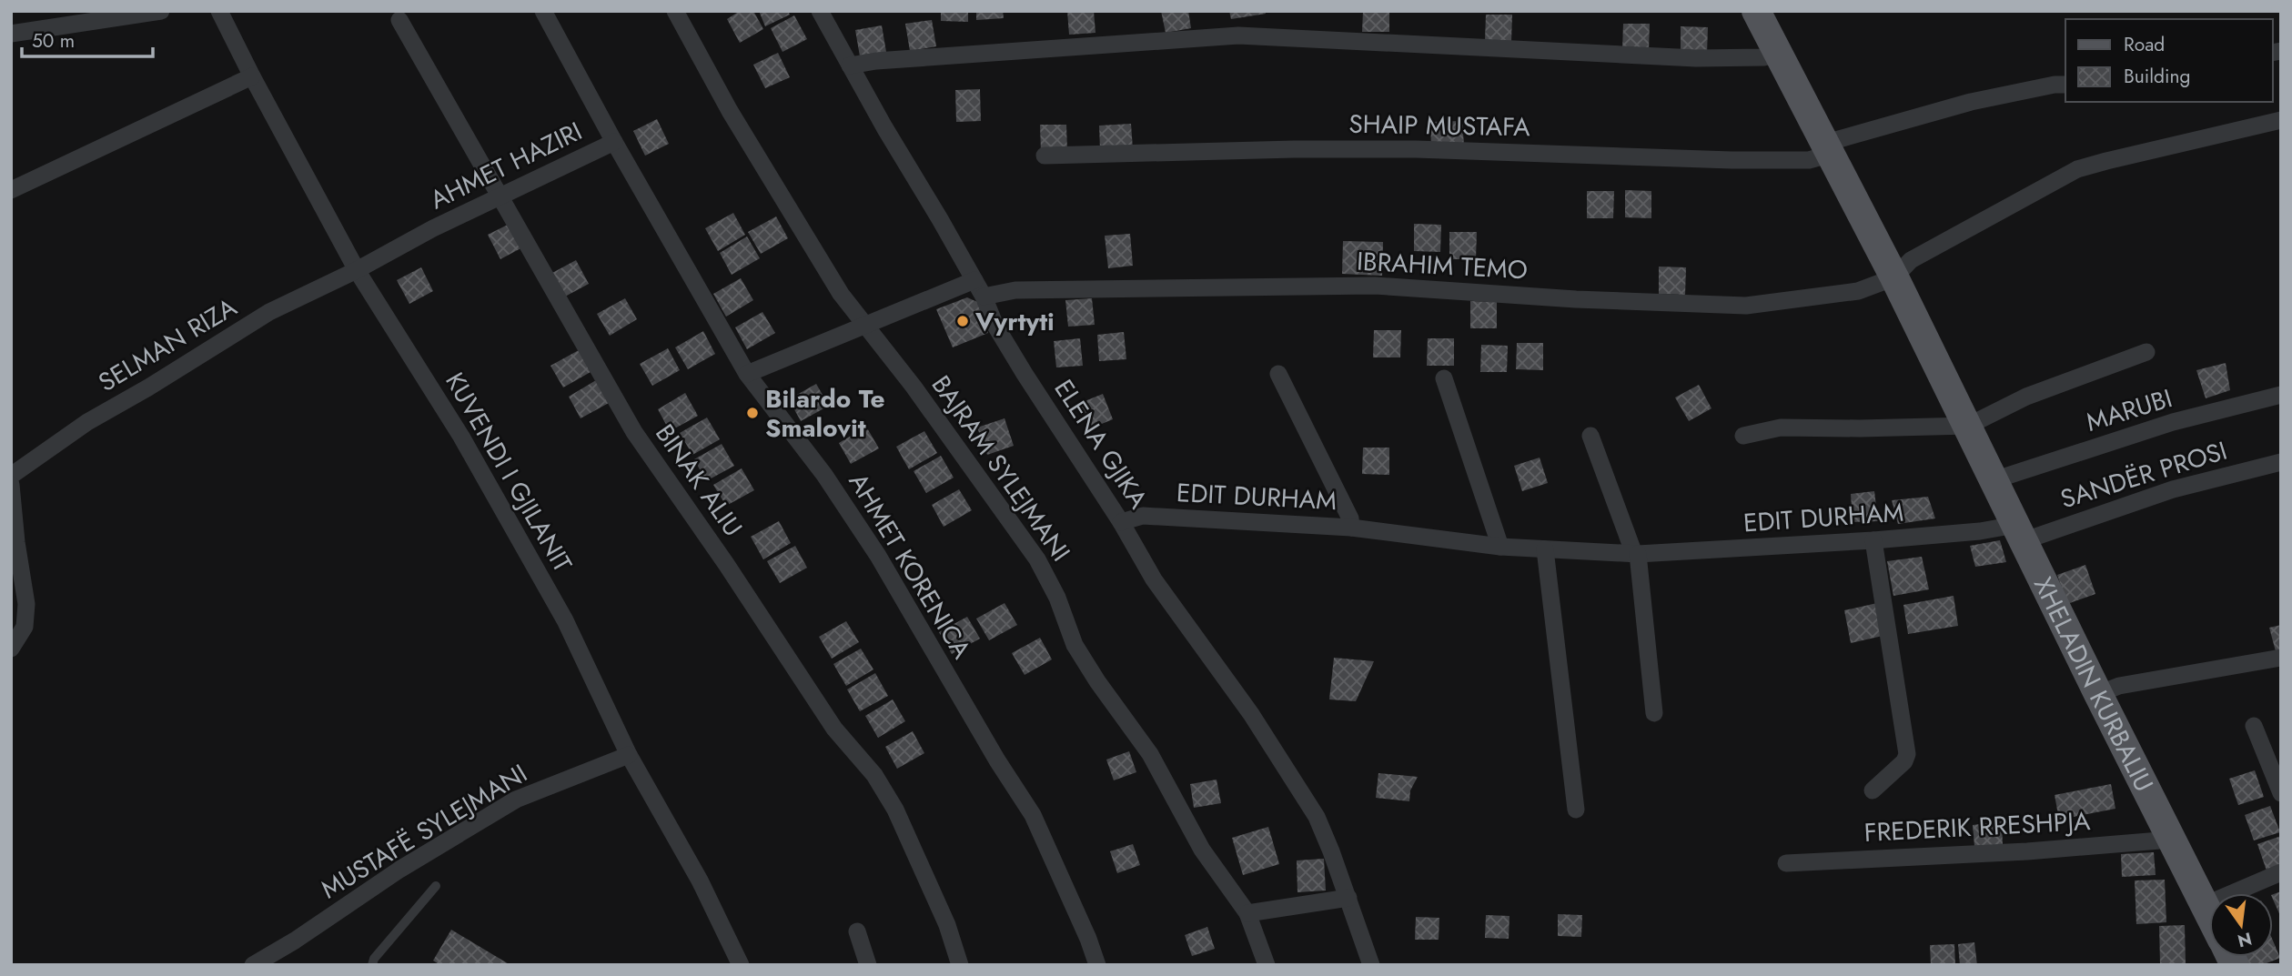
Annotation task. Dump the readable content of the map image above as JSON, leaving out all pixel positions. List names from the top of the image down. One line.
{"streets":{"main road":["XHELADIN KURBALIU"],"street":["SHAIP MUSTAFA","AHMET HAZIRI","IBRAHIM TEMO","SELMAN RIZA","MARUBI","ELENA GJIKA","BAJRAM SYLEJMANI","KUVENDI I GJILANIT","SANDËR PROSI","BINAK ALIU","EDIT DURHAM","AHMET KORENICA","FREDERIK RRESHPJA","MUSTAFË SYLEJMANI"]},"crossings":[["SHAIP MUSTAFA","XHELADIN KURBALIU"],["AHMET HAZIRI","SELMAN RIZA"],["AHMET HAZIRI","KUVENDI I GJILANIT"],["AHMET HAZIRI","BINAK ALIU"],["AHMET HAZIRI","AHMET KORENICA"],["IBRAHIM TEMO","ELENA GJIKA"],["IBRAHIM TEMO","XHELADIN KURBALIU"],["SELMAN RIZA","KUVENDI I GJILANIT"],["MARUBI","XHELADIN KURBALIU"],["ELENA GJIKA","EDIT DURHAM"],["KUVENDI I GJILANIT","MUSTAFË SYLEJMANI"],["SANDËR PROSI","EDIT DURHAM"],["SANDËR PROSI","XHELADIN KURBALIU"],["EDIT DURHAM","XHELADIN KURBALIU"],["XHELADIN KURBALIU","FREDERIK RRESHPJA"]],"places":["Vyrtyti","Bilardo Te Smalovit"],"legend":["Road","Building"],"scale_bar":"50 m","north":"bottom"}
